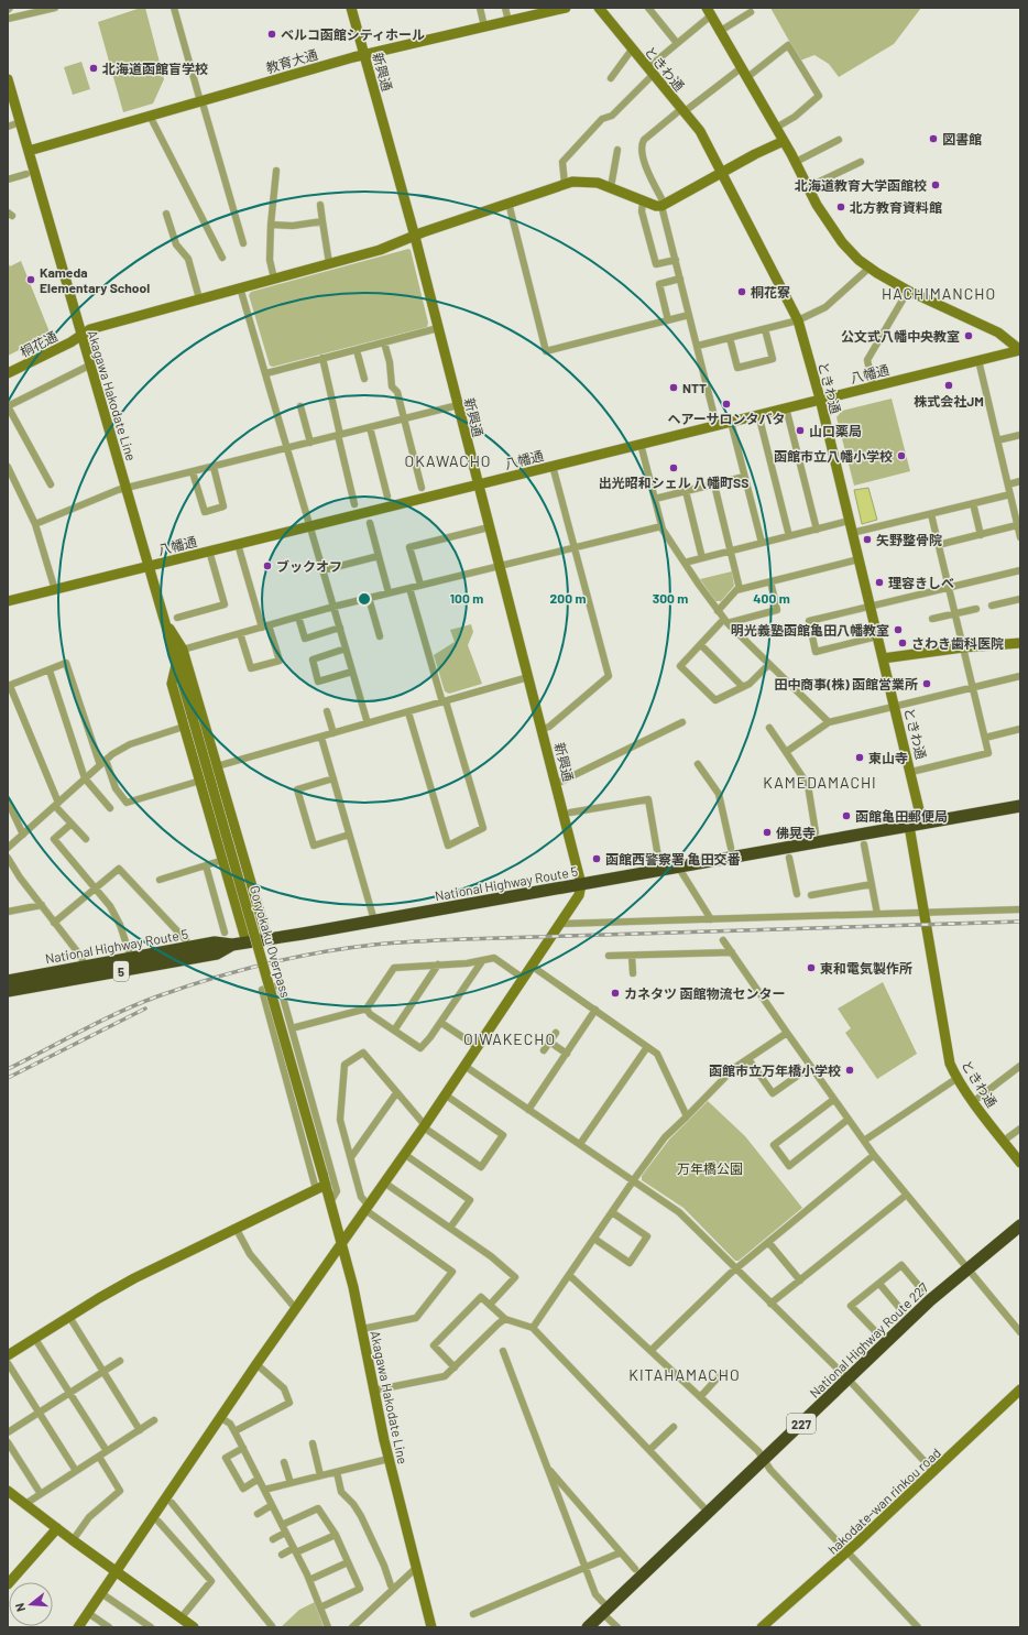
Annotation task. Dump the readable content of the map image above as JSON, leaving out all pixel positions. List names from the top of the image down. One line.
{"streets":{"highway":["National Highway Route 5","5","National Highway Route 227","227"],"street":["教育大通","ときわ通","新興通","桐花通","八幡通","Akagawa Hakodate Line","Goryokaku Overpass","hakodate-wan rinkou road"]},"crossings":[["教育大通","新興通"],["教育大通","Akagawa Hakodate Line"],["ときわ通","八幡通"],["ときわ通","National Highway Route 5"],["新興通","桐花通"],["新興通","八幡通"],["新興通","National Highway Route 5"],["桐花通","Akagawa Hakodate Line"],["八幡通","Akagawa Hakodate Line"],["Akagawa Hakodate Line","Goryokaku Overpass"]],"districts":["HACHIMANCHO","OKAWACHO","KAMEDAMACHI","OIWAKECHO","KITAHAMACHO"],"parks":["万年橋公園"],"places":["ベルコ函館シティホール","北海道函館盲学校","図書館","北海道教育大学函館校","北方教育資料館","Kameda Elementary School","桐花寮","公文式八幡中央教室","株式会社JM","NTT","ヘアーサロンタバタ","山口薬局","函館市立八幡小学校","出光昭和シェル 八幡町SS","矢野整骨院","ブックオフ","理容きしべ","明光義塾函館亀田八幡教室","さわき歯科医院","田中商事(株) 函館営業所","東山寺","函館亀田郵便局","佛晃寺","函館西警察署 亀田交番","東和電気製作所","カネタツ 函館物流センター","函館市立万年橋小学校"],"north":"left","rings":["100 m","200 m","300 m","400 m"]}
